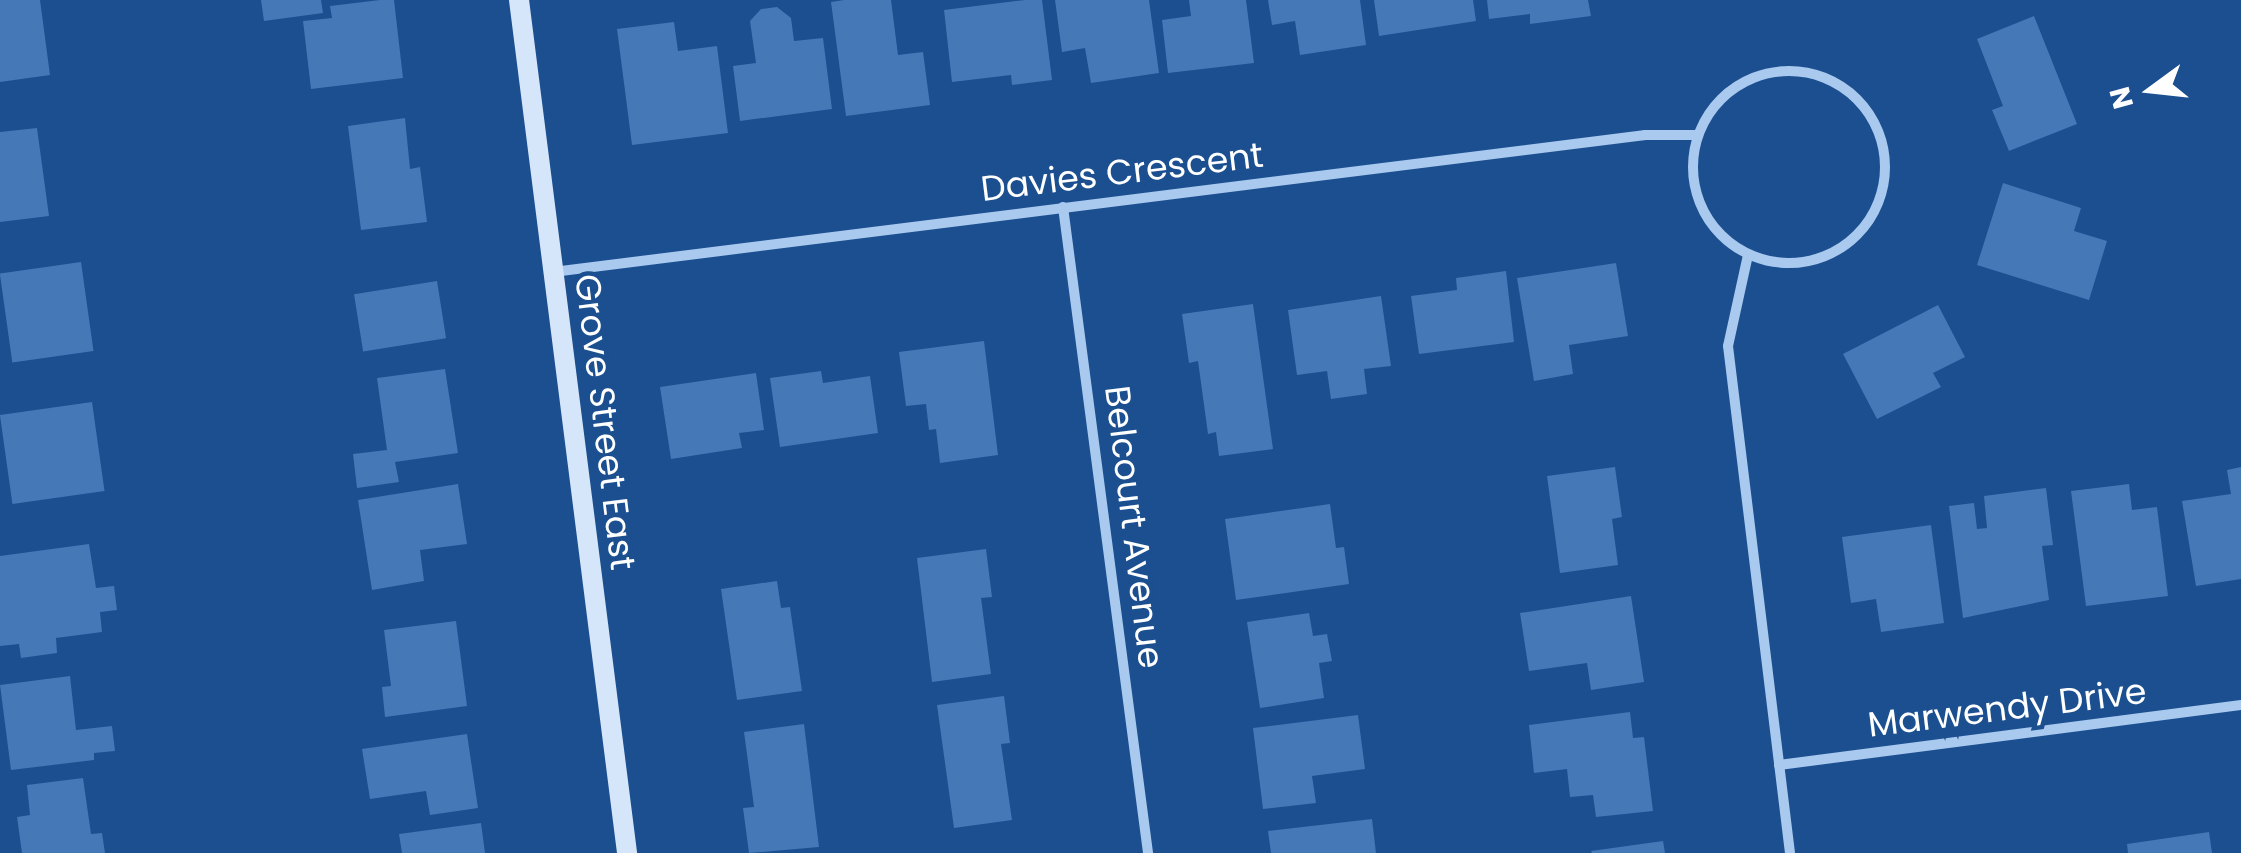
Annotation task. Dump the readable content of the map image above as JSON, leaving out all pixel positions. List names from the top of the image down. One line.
{"streets":{"street":["Davies Crescent","Grove Street East","Belcourt Avenue","Marwendy Drive"]},"crossings":[["Davies Crescent","Grove Street East"],["Davies Crescent","Belcourt Avenue"]],"north":"left"}
